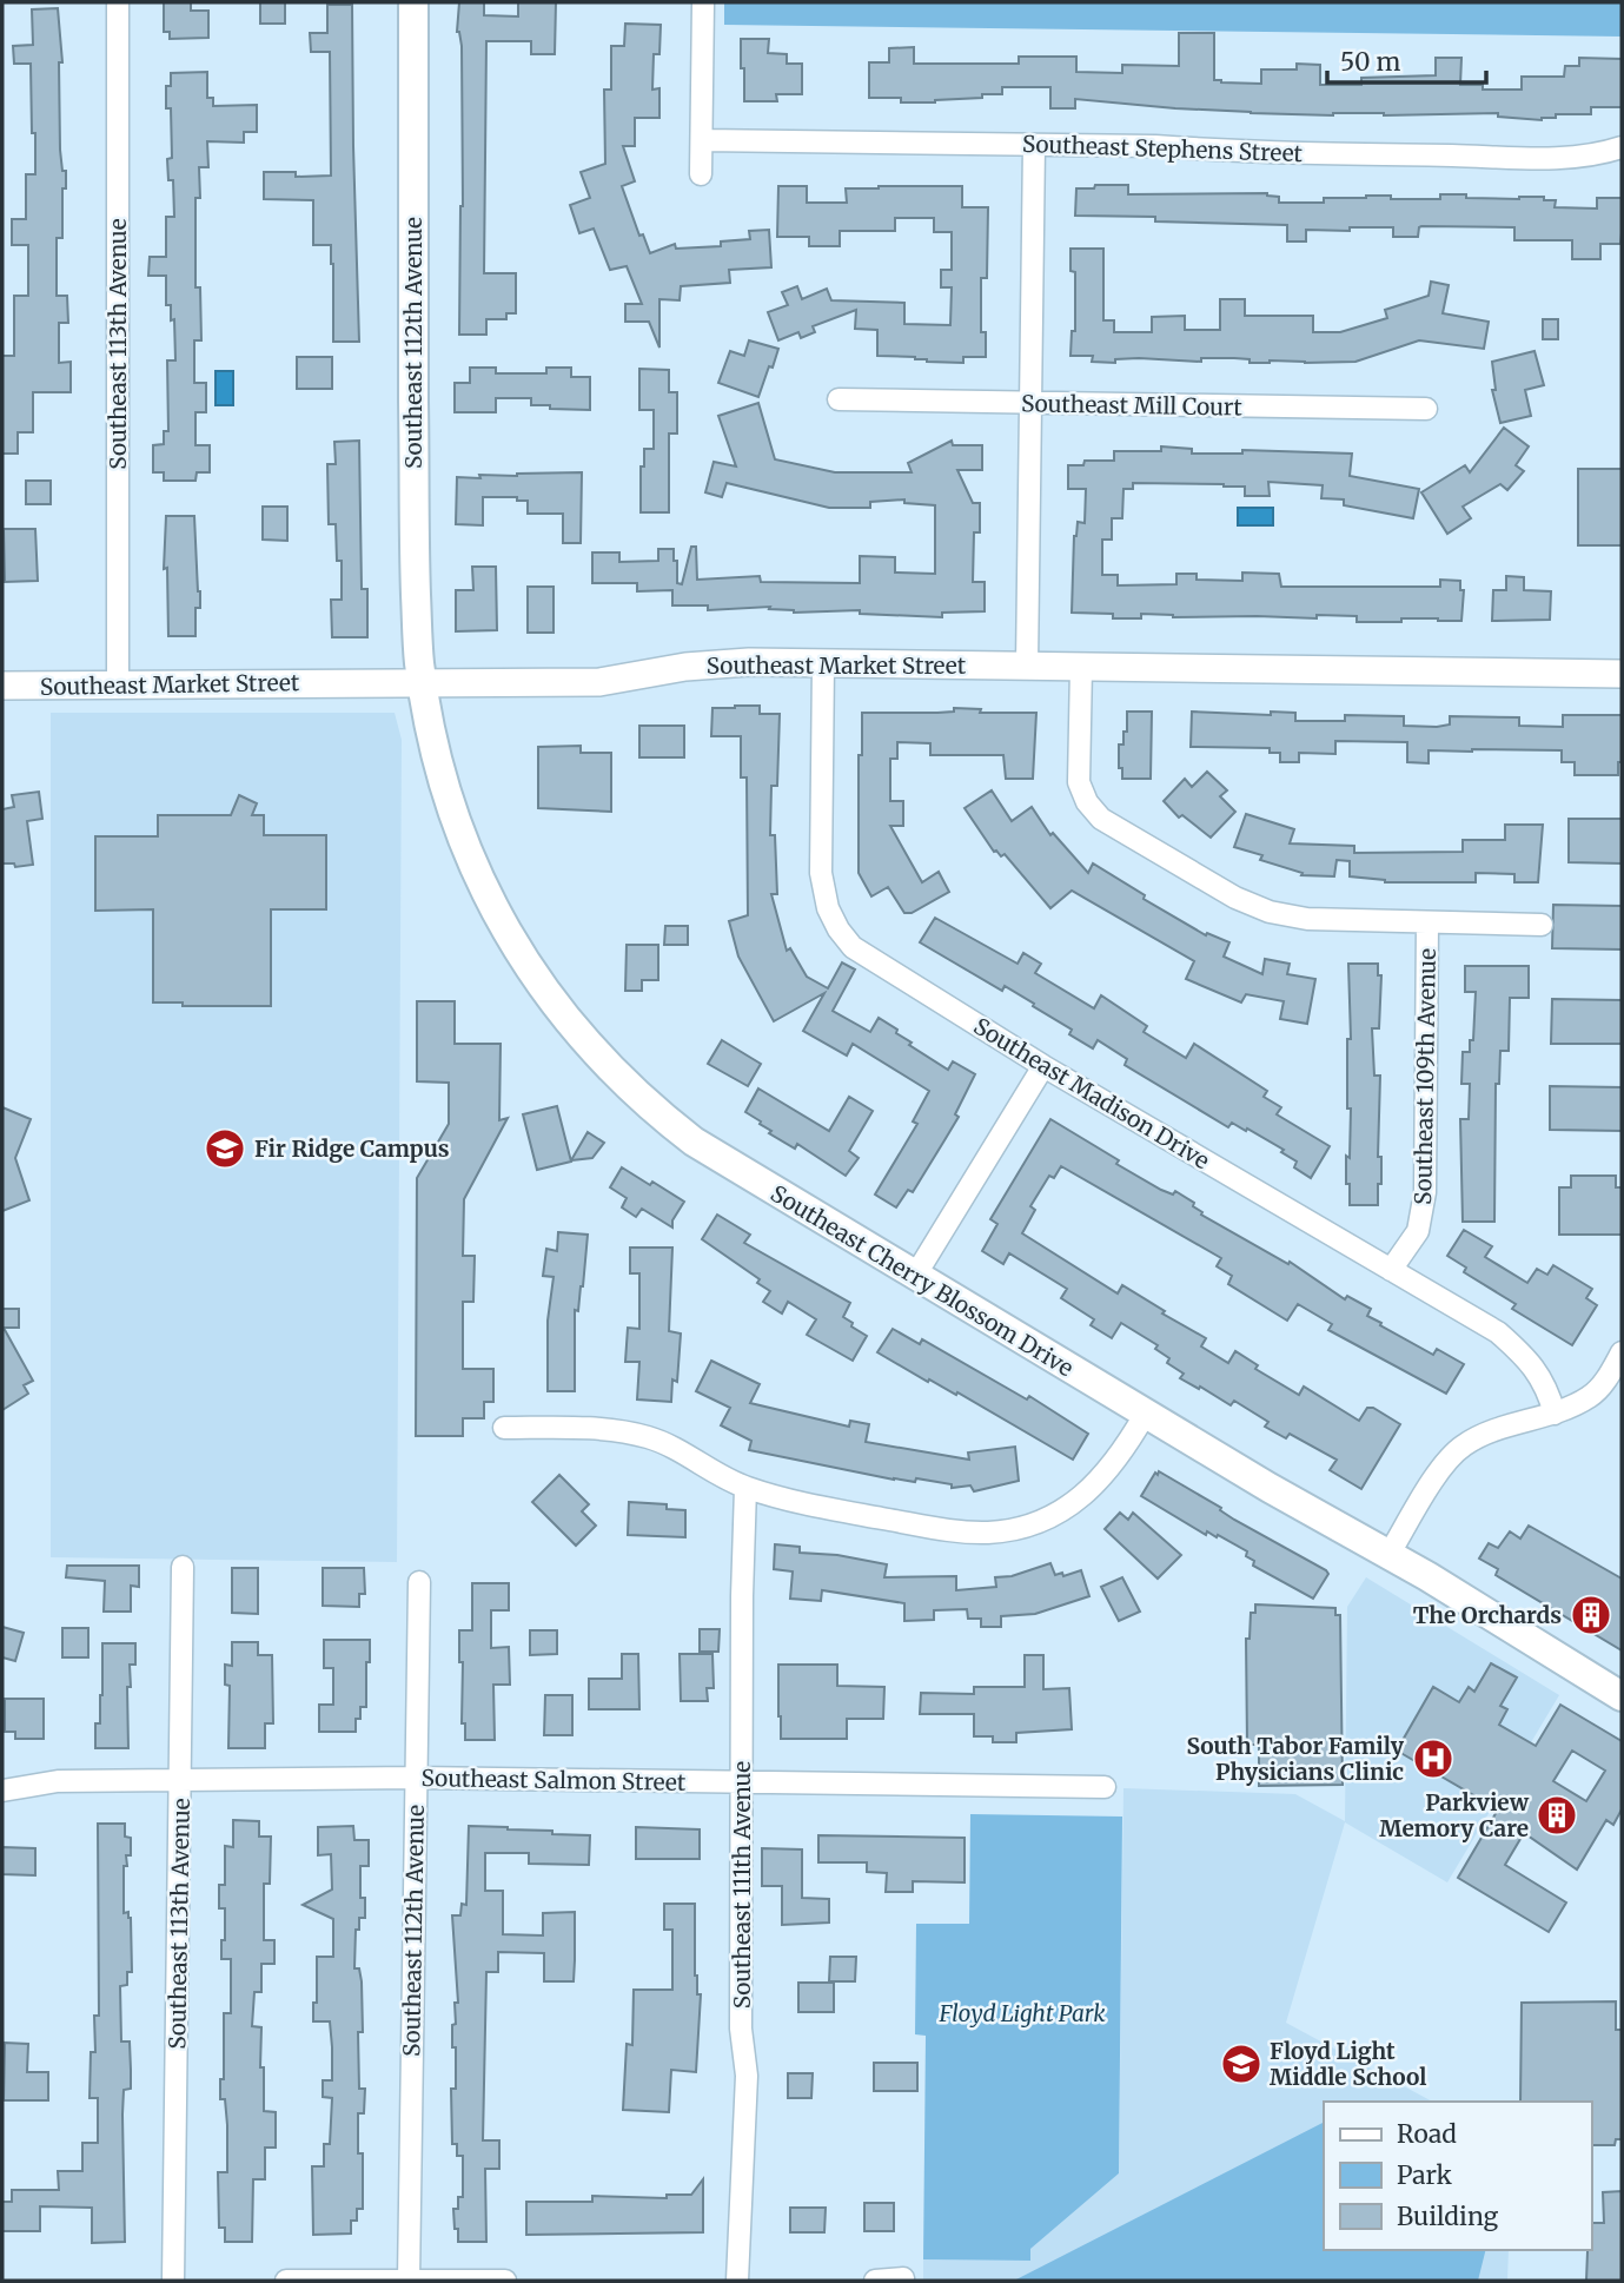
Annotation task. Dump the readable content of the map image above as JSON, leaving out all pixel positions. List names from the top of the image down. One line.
{"streets":{"main road":["Southeast 112th Avenue","Southeast Cherry Blossom Drive"],"street":["Southeast Stephens Street","Southeast 113th Avenue","Southeast Mill Court","Southeast Market Street","Southeast 109th Avenue","Southeast Madison Drive","Southeast Salmon Street","Southeast 111th Avenue"]},"crossings":[["Southeast 112th Avenue","Southeast Market Street"],["Southeast 112th Avenue","Southeast Cherry Blossom Drive"],["Southeast 112th Avenue","Southeast Salmon Street"],["Southeast 113th Avenue","Southeast Market Street"],["Southeast 113th Avenue","Southeast Salmon Street"],["Southeast Market Street","Southeast Madison Drive"],["Southeast Market Street","Southeast Cherry Blossom Drive"],["Southeast 109th Avenue","Southeast Madison Drive"],["Southeast Salmon Street","Southeast 111th Avenue"]],"parks":["Floyd Light Park"],"places":{"school or university":["Fir Ridge Campus","Floyd Light Middle School"],"building":["The Orchards","Parkview Memory Care"],"hospital":["South Tabor Family Physicians Clinic"]},"legend":["Road","Park","Building"],"scale_bar":"50 m"}
